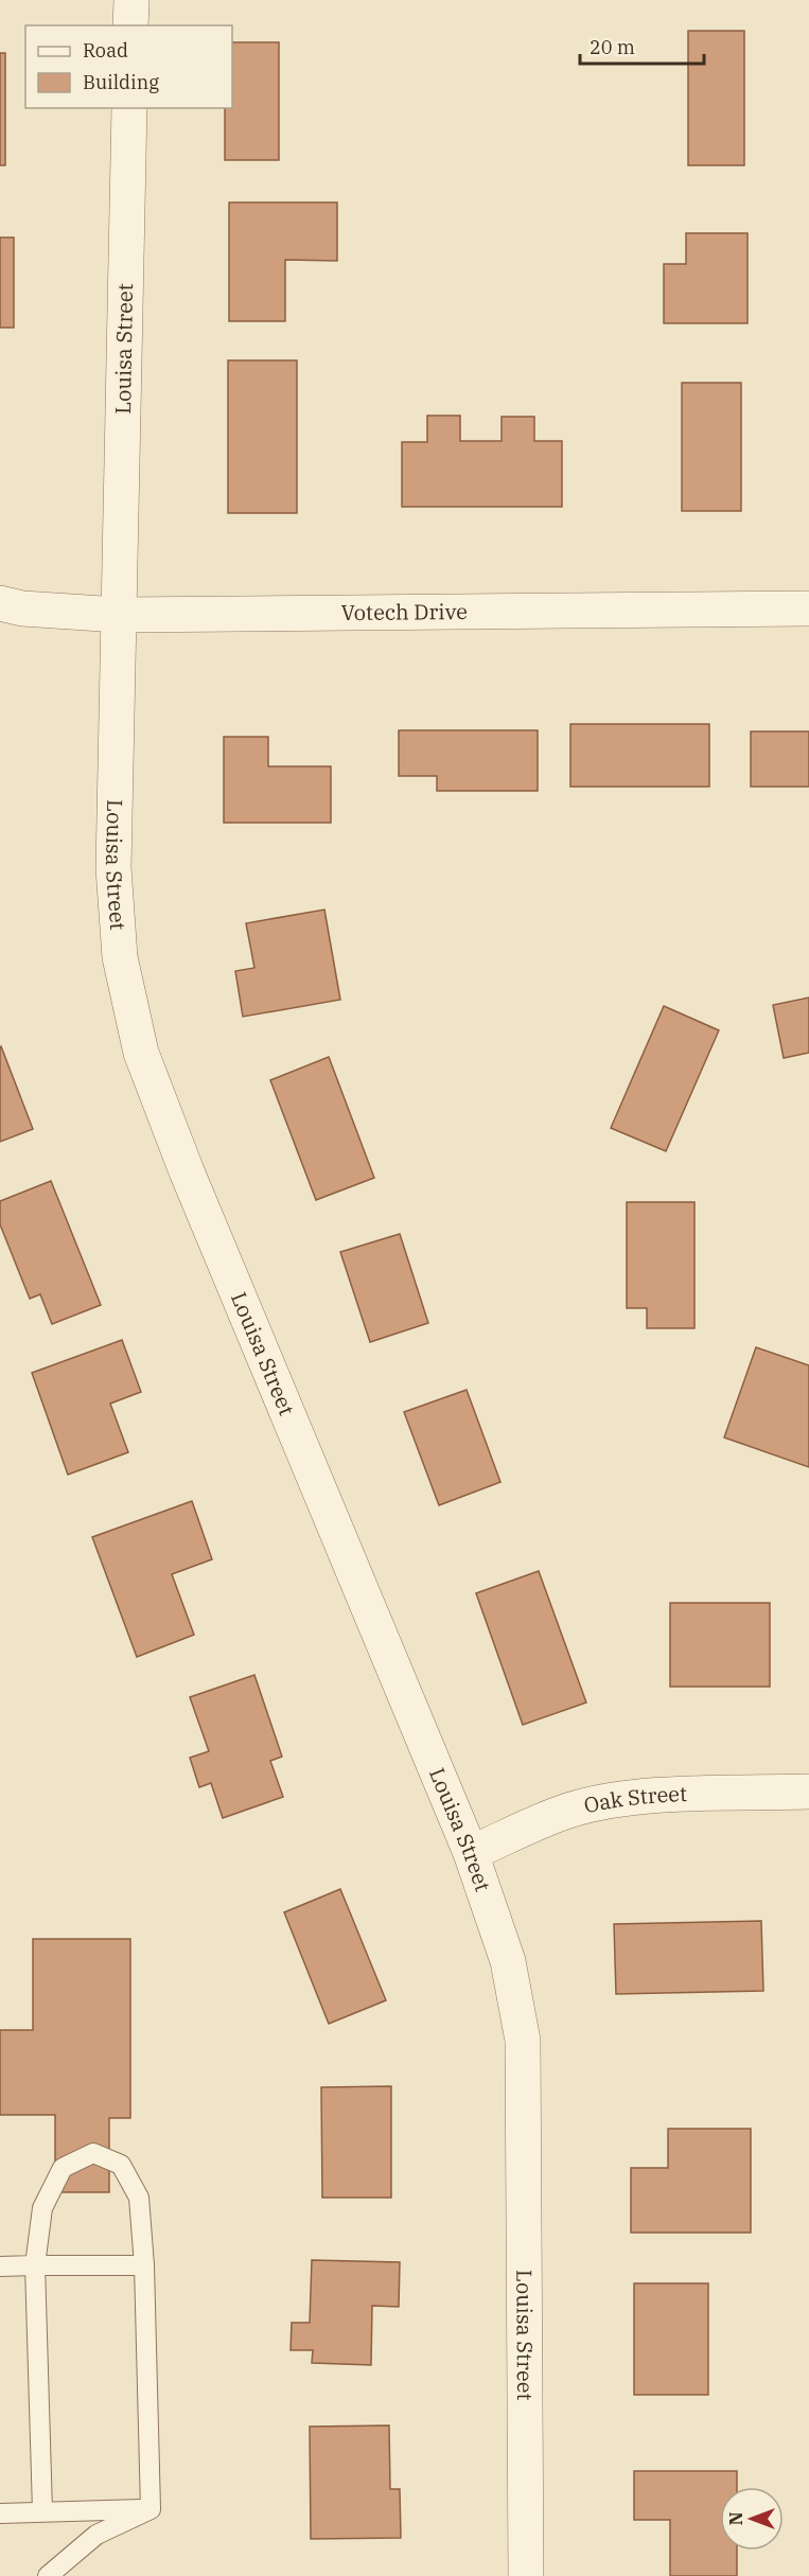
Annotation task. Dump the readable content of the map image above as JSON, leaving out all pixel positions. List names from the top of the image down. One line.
{"streets":{"street":["Louisa Street","Votech Drive","Oak Street"]},"crossings":[["Louisa Street","Votech Drive"],["Louisa Street","Oak Street"]],"legend":["Road","Building"],"scale_bar":"20 m","north":"left"}
